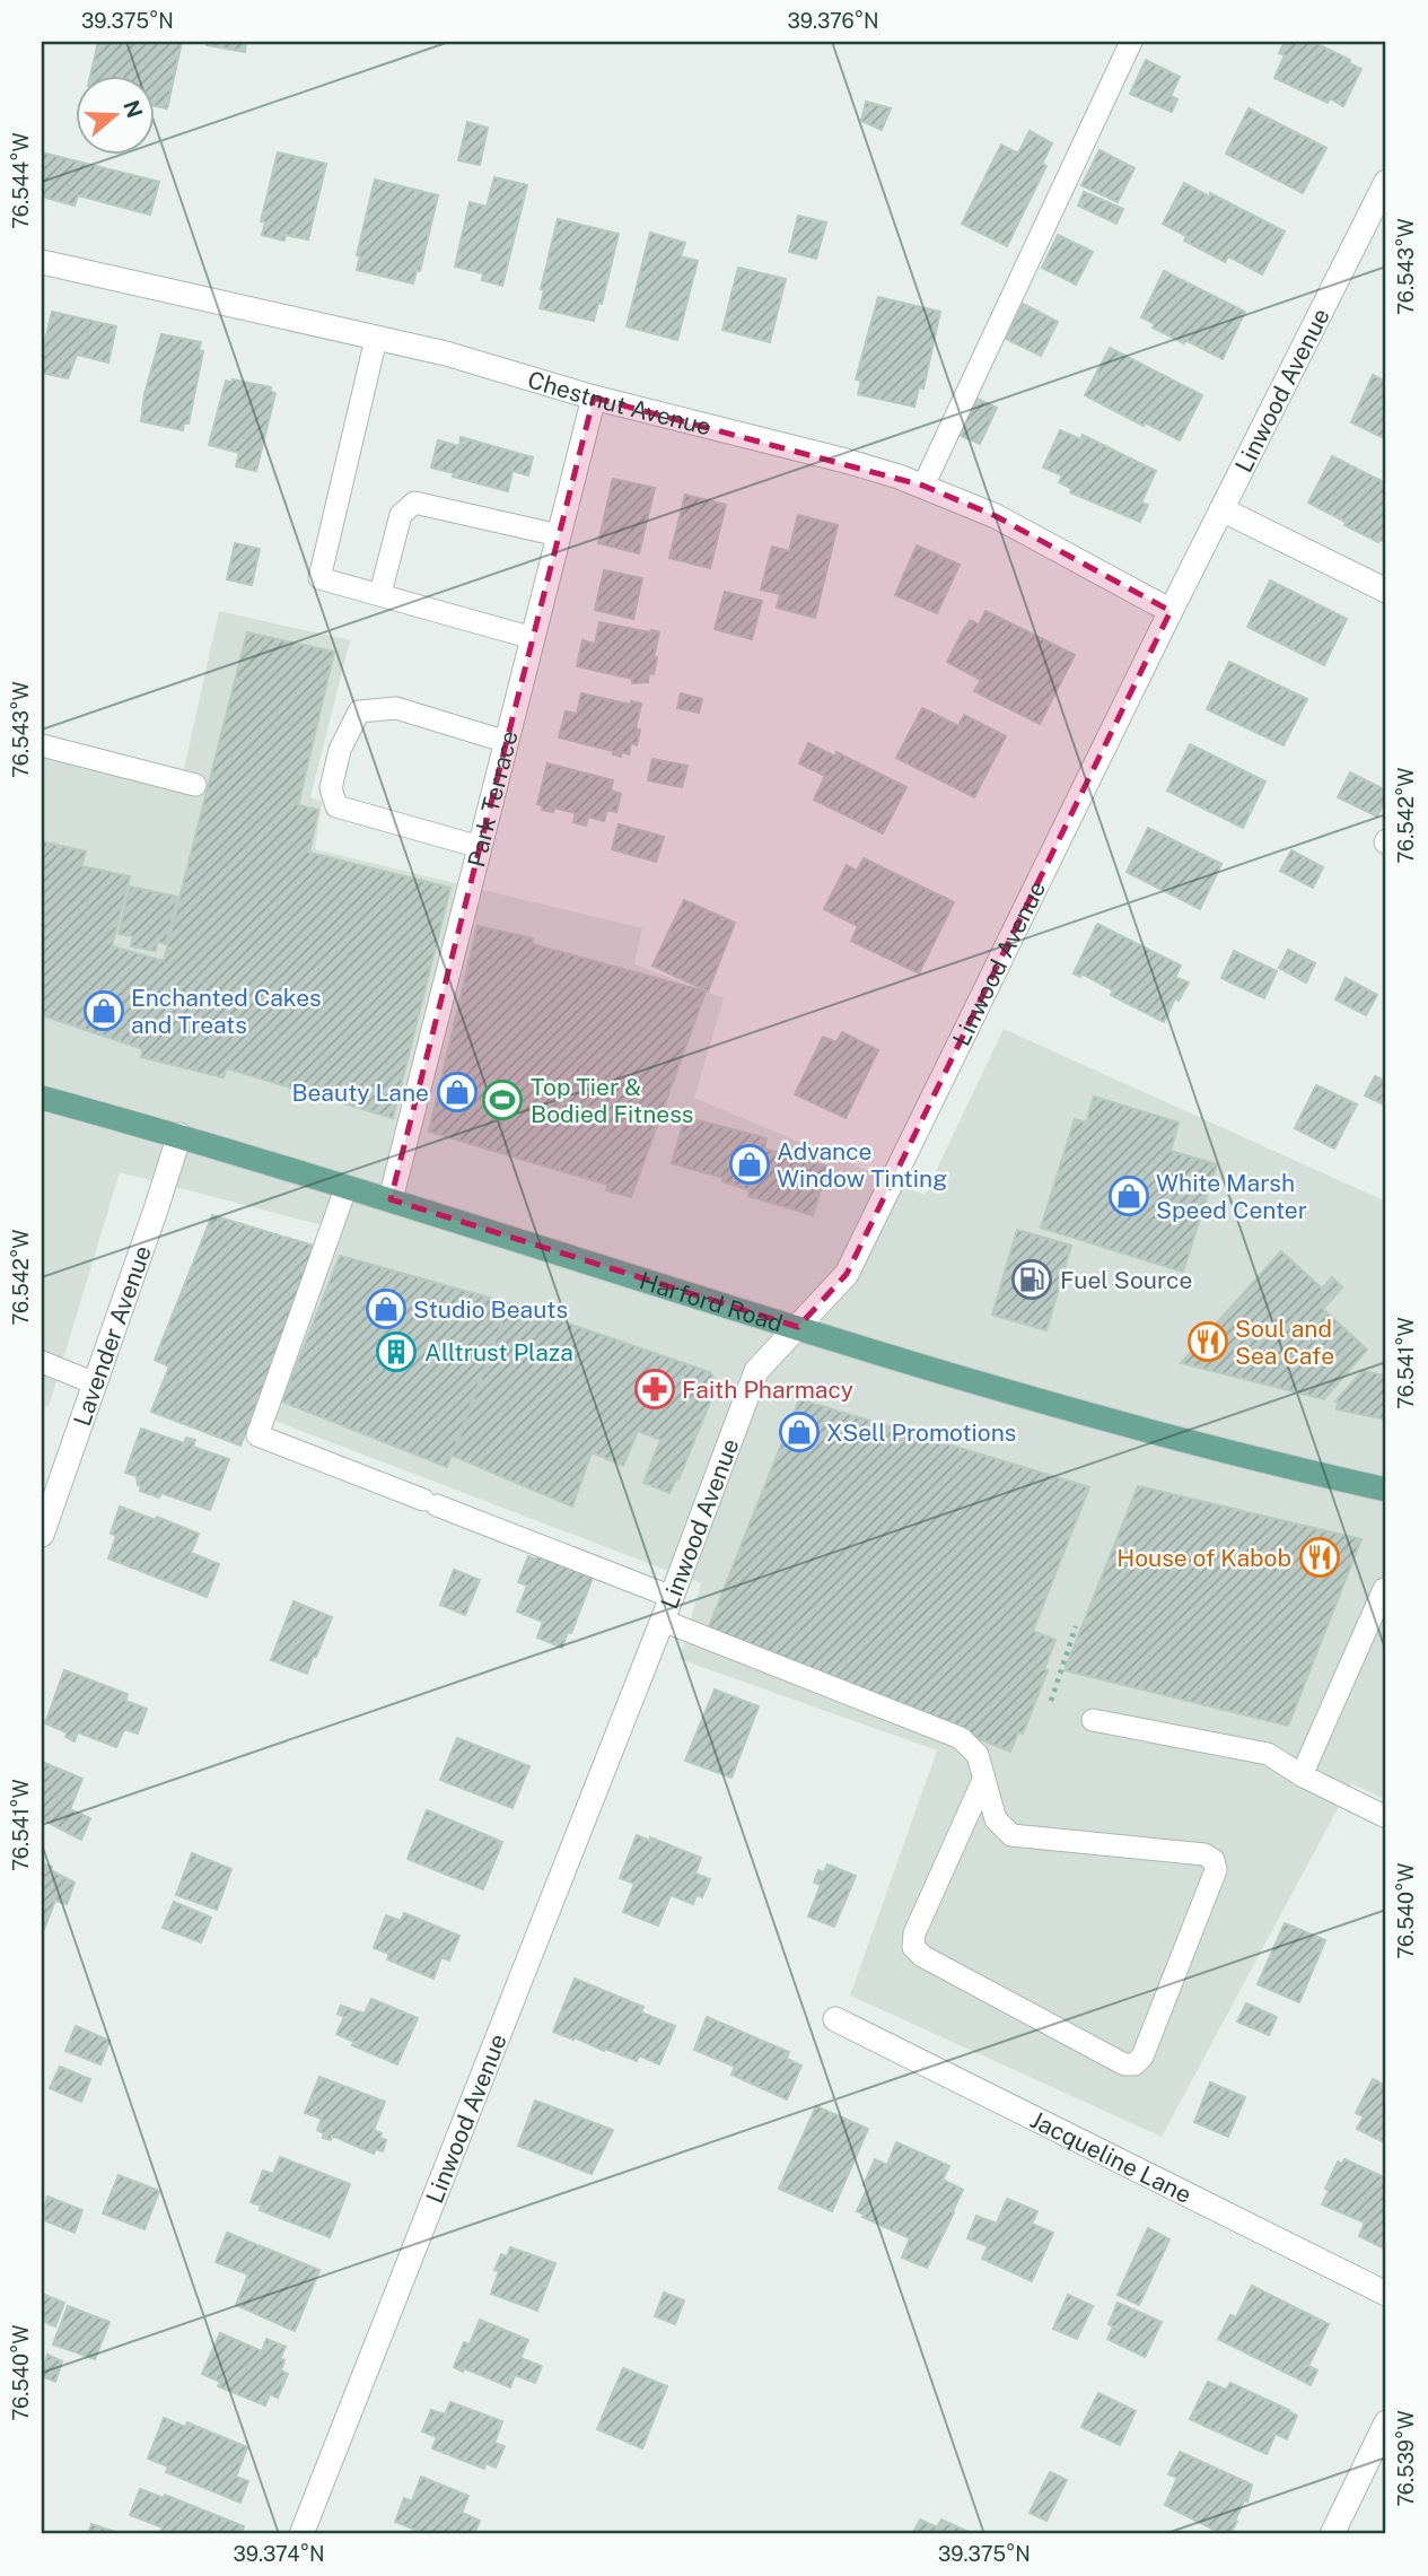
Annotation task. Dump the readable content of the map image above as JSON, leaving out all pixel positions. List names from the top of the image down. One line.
{"streets":{"main road":["Harford Road"],"street":["Linwood Avenue","Chestnut Avenue","Park Terrace","Lavender Avenue","Jacqueline Lane"]},"crossings":[["Linwood Avenue","Chestnut Avenue"],["Linwood Avenue","Harford Road"],["Chestnut Avenue","Park Terrace"],["Park Terrace","Harford Road"],["Harford Road","Lavender Avenue"]],"places":{"shop":["Enchanted Cakes and Treats","Beauty Lane","Advance Window Tinting","White Marsh Speed Center","Studio Beauts","XSell Promotions"],"sports":["Top Tier & Bodied Fitness"],"fuel station":["Fuel Source"],"restaurant":["Soul and Sea Cafe","House of Kabob"],"building":["Alltrust Plaza"],"pharmacy":["Faith Pharmacy"]},"north":"right","coordinates":["39.375°N","39.376°N","76.544°W","76.543°W","76.542°W","76.541°W","76.540°W","76.539°W","39.374°N"]}
